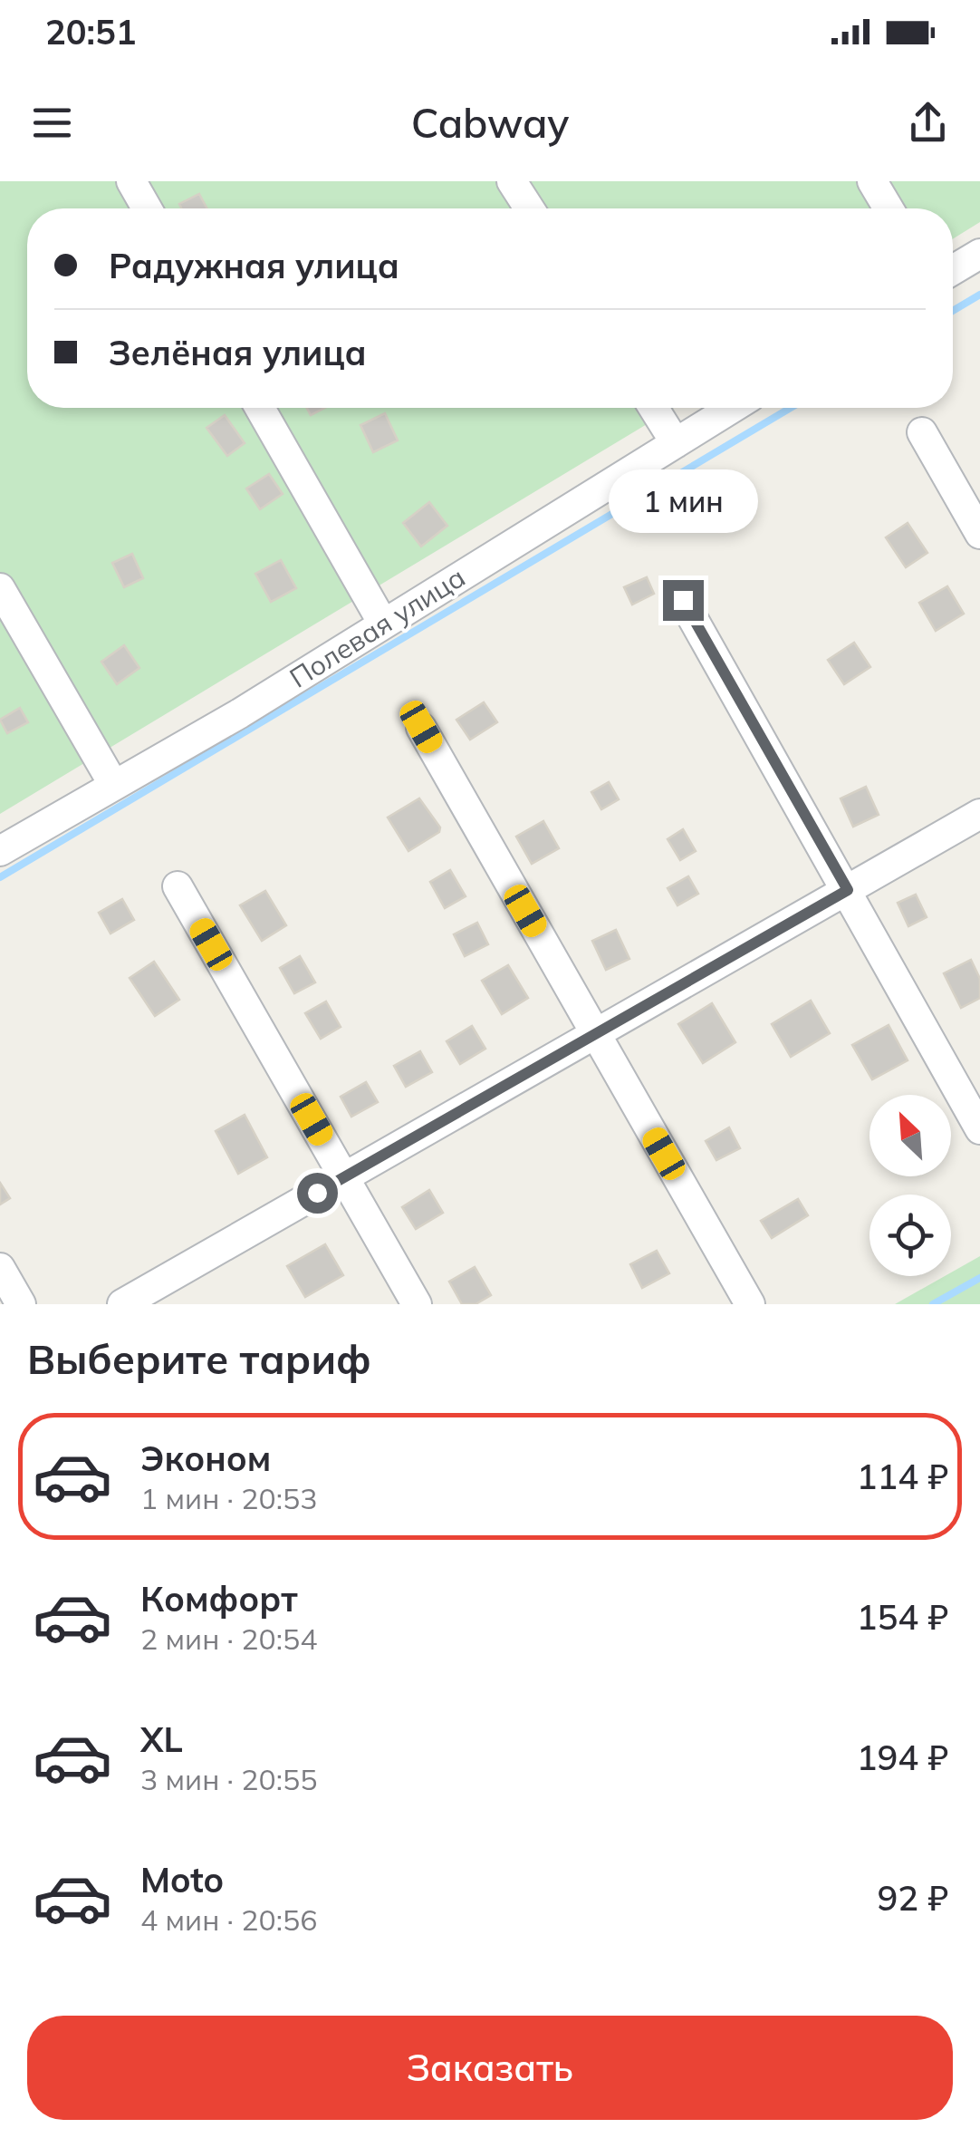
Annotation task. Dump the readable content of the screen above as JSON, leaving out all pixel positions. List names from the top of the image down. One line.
{"streets":{"street":["Полевая улица"]},"north":"top left","page":{"status":"20:51","header":"Cabway","banner":["Радужная улица","Зелёная улица"],"bubble":"1 мин","heading":"Выберите тариф","list":[{"name":"Эконом","note":"1 мин · 20:53","value":"114 ₽"},{"name":"Комфорт","note":"2 мин · 20:54","value":"154 ₽"},{"name":"XL","note":"3 мин · 20:55","value":"194 ₽"},{"name":"Moto","note":"4 мин · 20:56","value":"92 ₽"}],"buttons":"Заказать"}}
